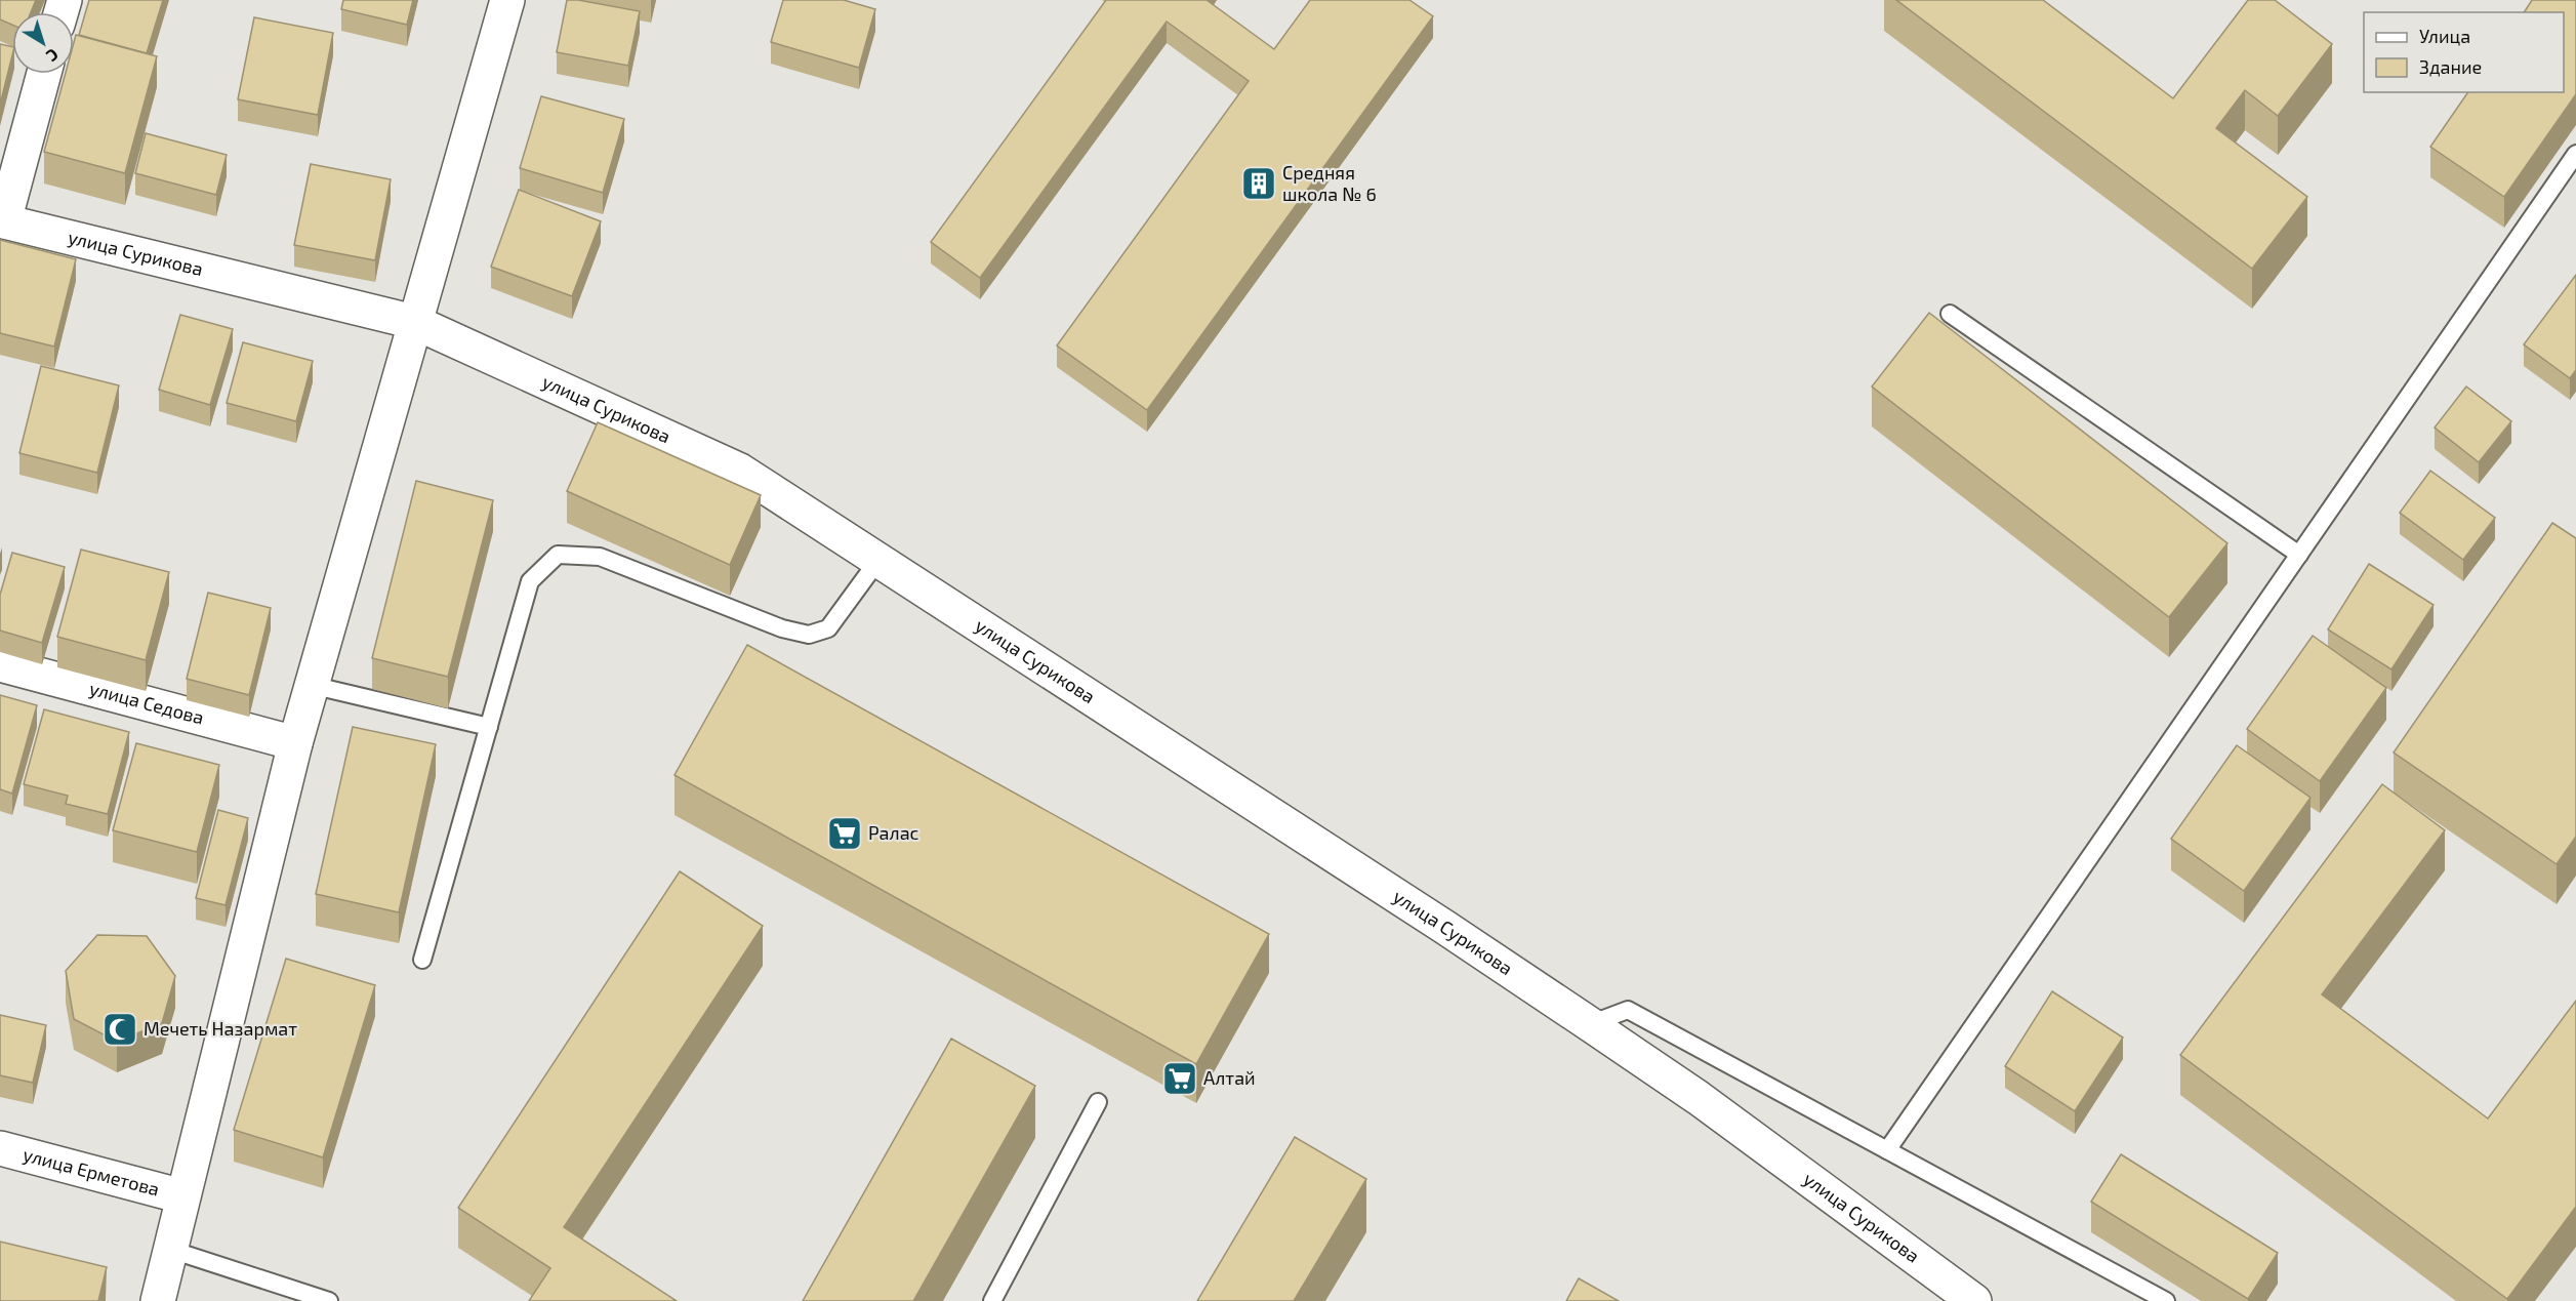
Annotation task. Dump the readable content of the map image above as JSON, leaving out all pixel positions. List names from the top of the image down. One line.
{"streets":{"street":["улица Сурикова","улица Седова","улица Ерметова"]},"places":{"building":["Средняя школа № 6"],"supermarket":["Ралас","Алтай"],"mosque":["Мечеть Назармат"]},"legend":["Улица","Здание"],"north":"bottom right"}
